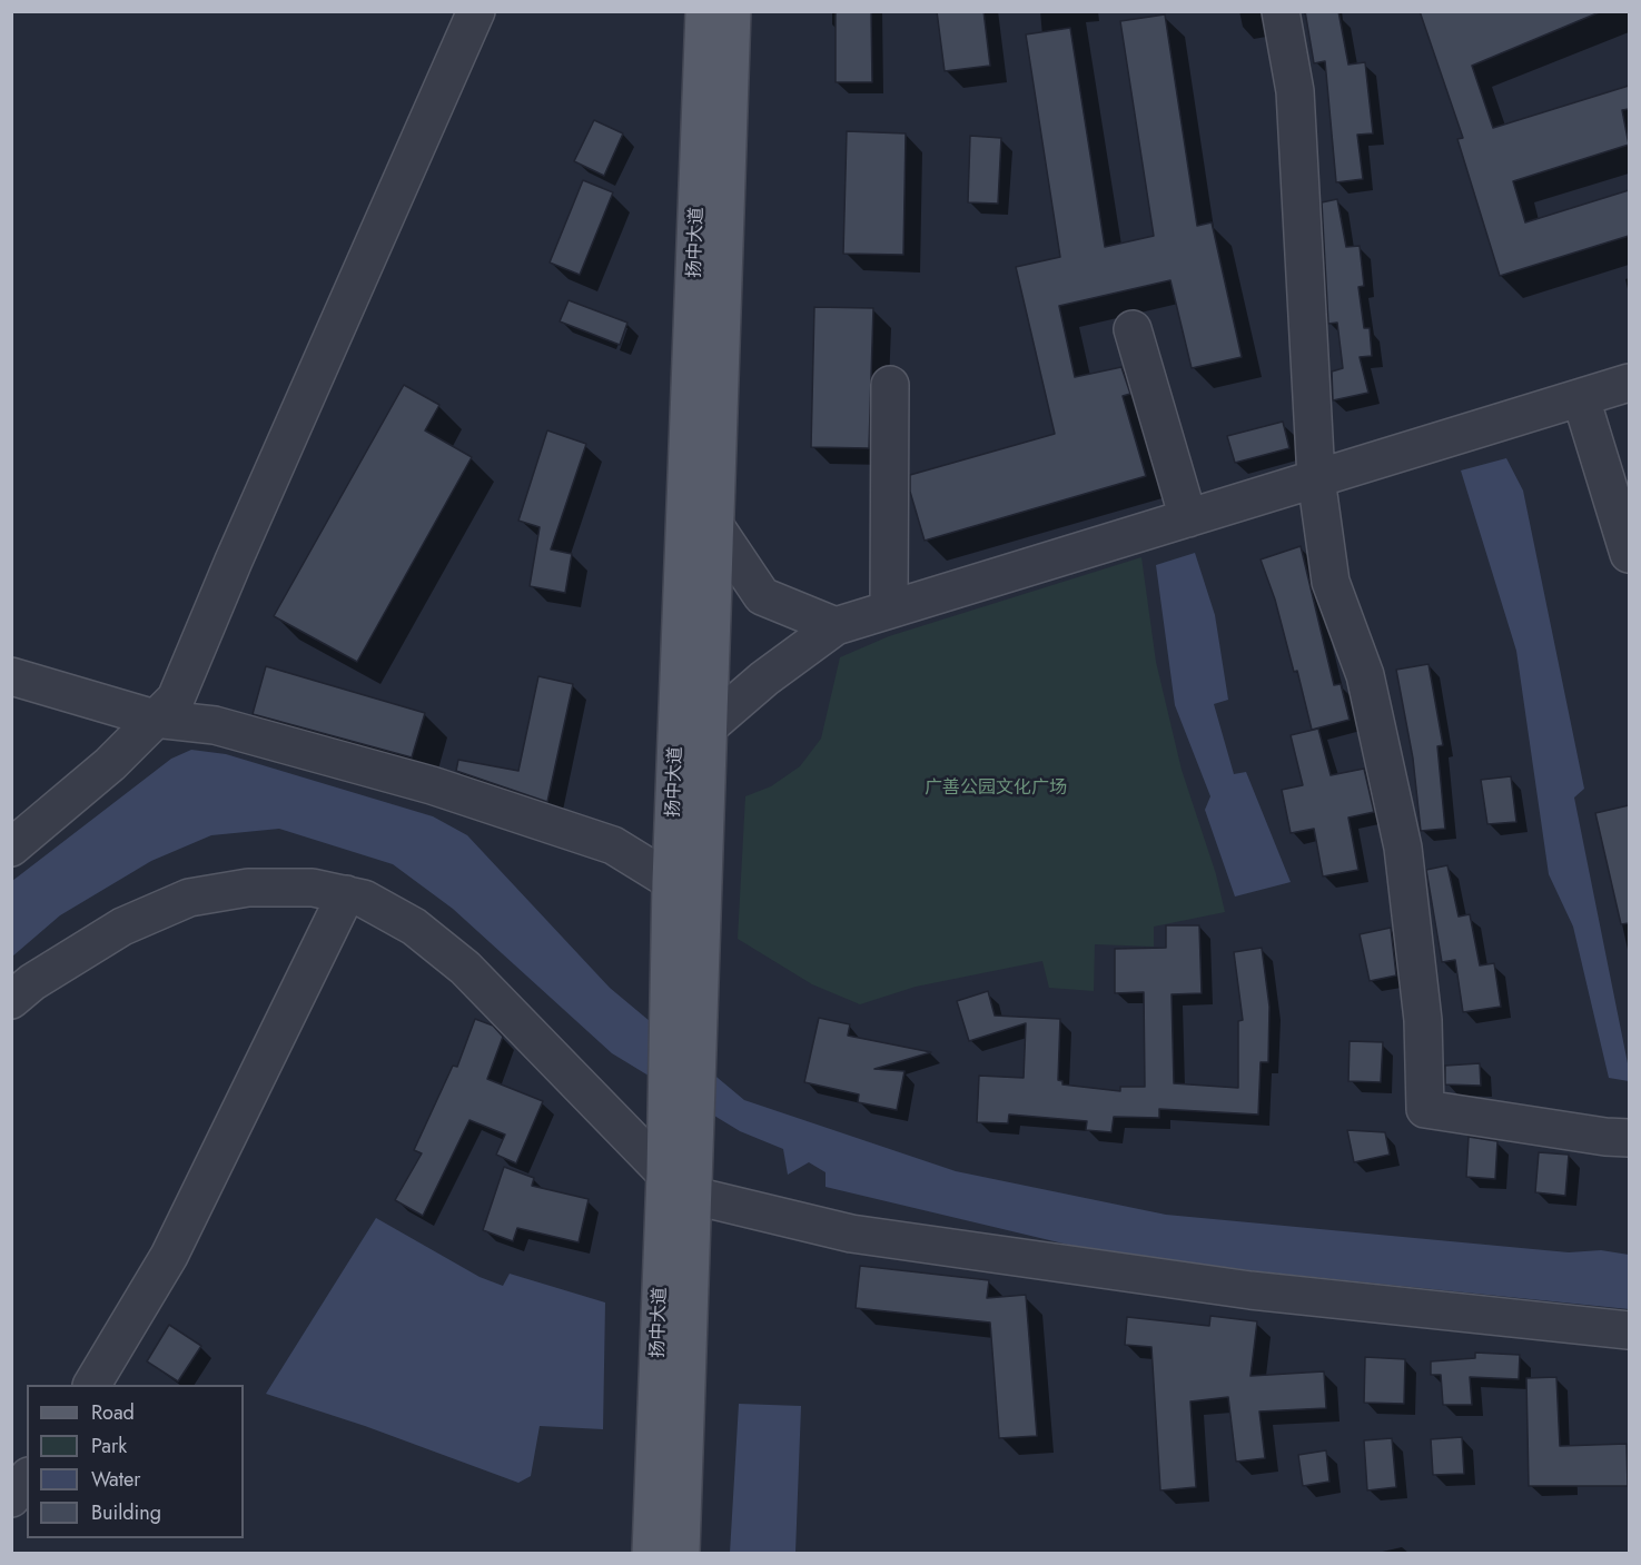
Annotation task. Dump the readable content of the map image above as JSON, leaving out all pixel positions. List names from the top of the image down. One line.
{"streets":{"main road":["扬中大道"]},"parks":["广善公园文化广场"],"legend":["Road","Park","Water","Building"]}
